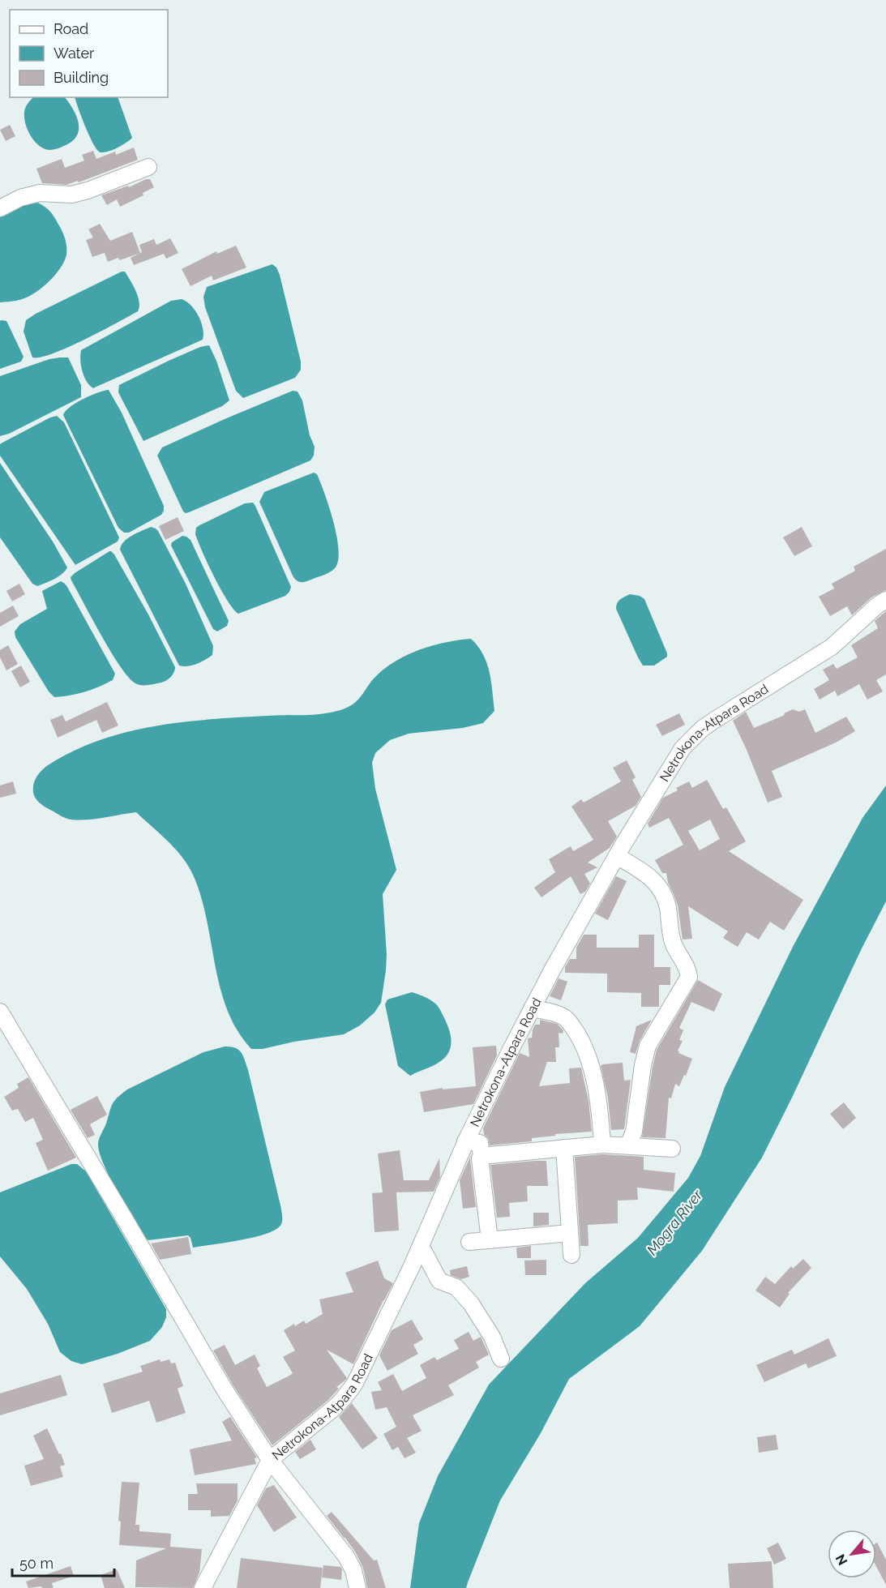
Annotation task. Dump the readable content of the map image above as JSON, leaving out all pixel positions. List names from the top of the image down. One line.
{"streets":{"street":["Netrokona-Atpara Road"]},"water":["Mogra River"],"legend":["Road","Water","Building"],"scale_bar":"50 m","north":"bottom left"}
